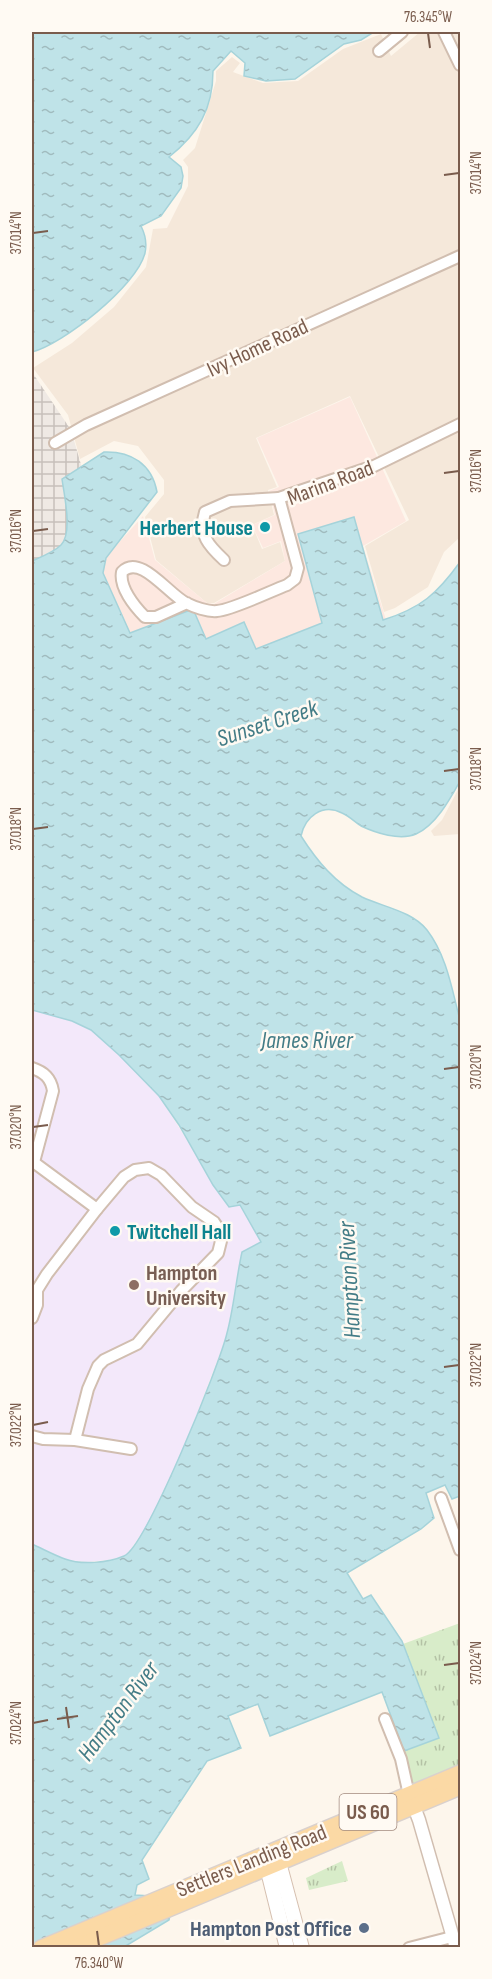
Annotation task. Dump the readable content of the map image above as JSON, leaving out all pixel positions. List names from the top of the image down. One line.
{"streets":{"main road":["US 60","Settlers Landing Road"],"street":["Ivy Home Road","Marina Road"]},"water":["Sunset Creek","James River","Hampton River"],"places":["Herbert House","Twitchell Hall","Hampton University","Hampton Post Office"],"coordinates":["76.345°W","37.014°N","37.016°N","37.018°N","37.020°N","37.022°N","37.024°N","76.340°W"]}
